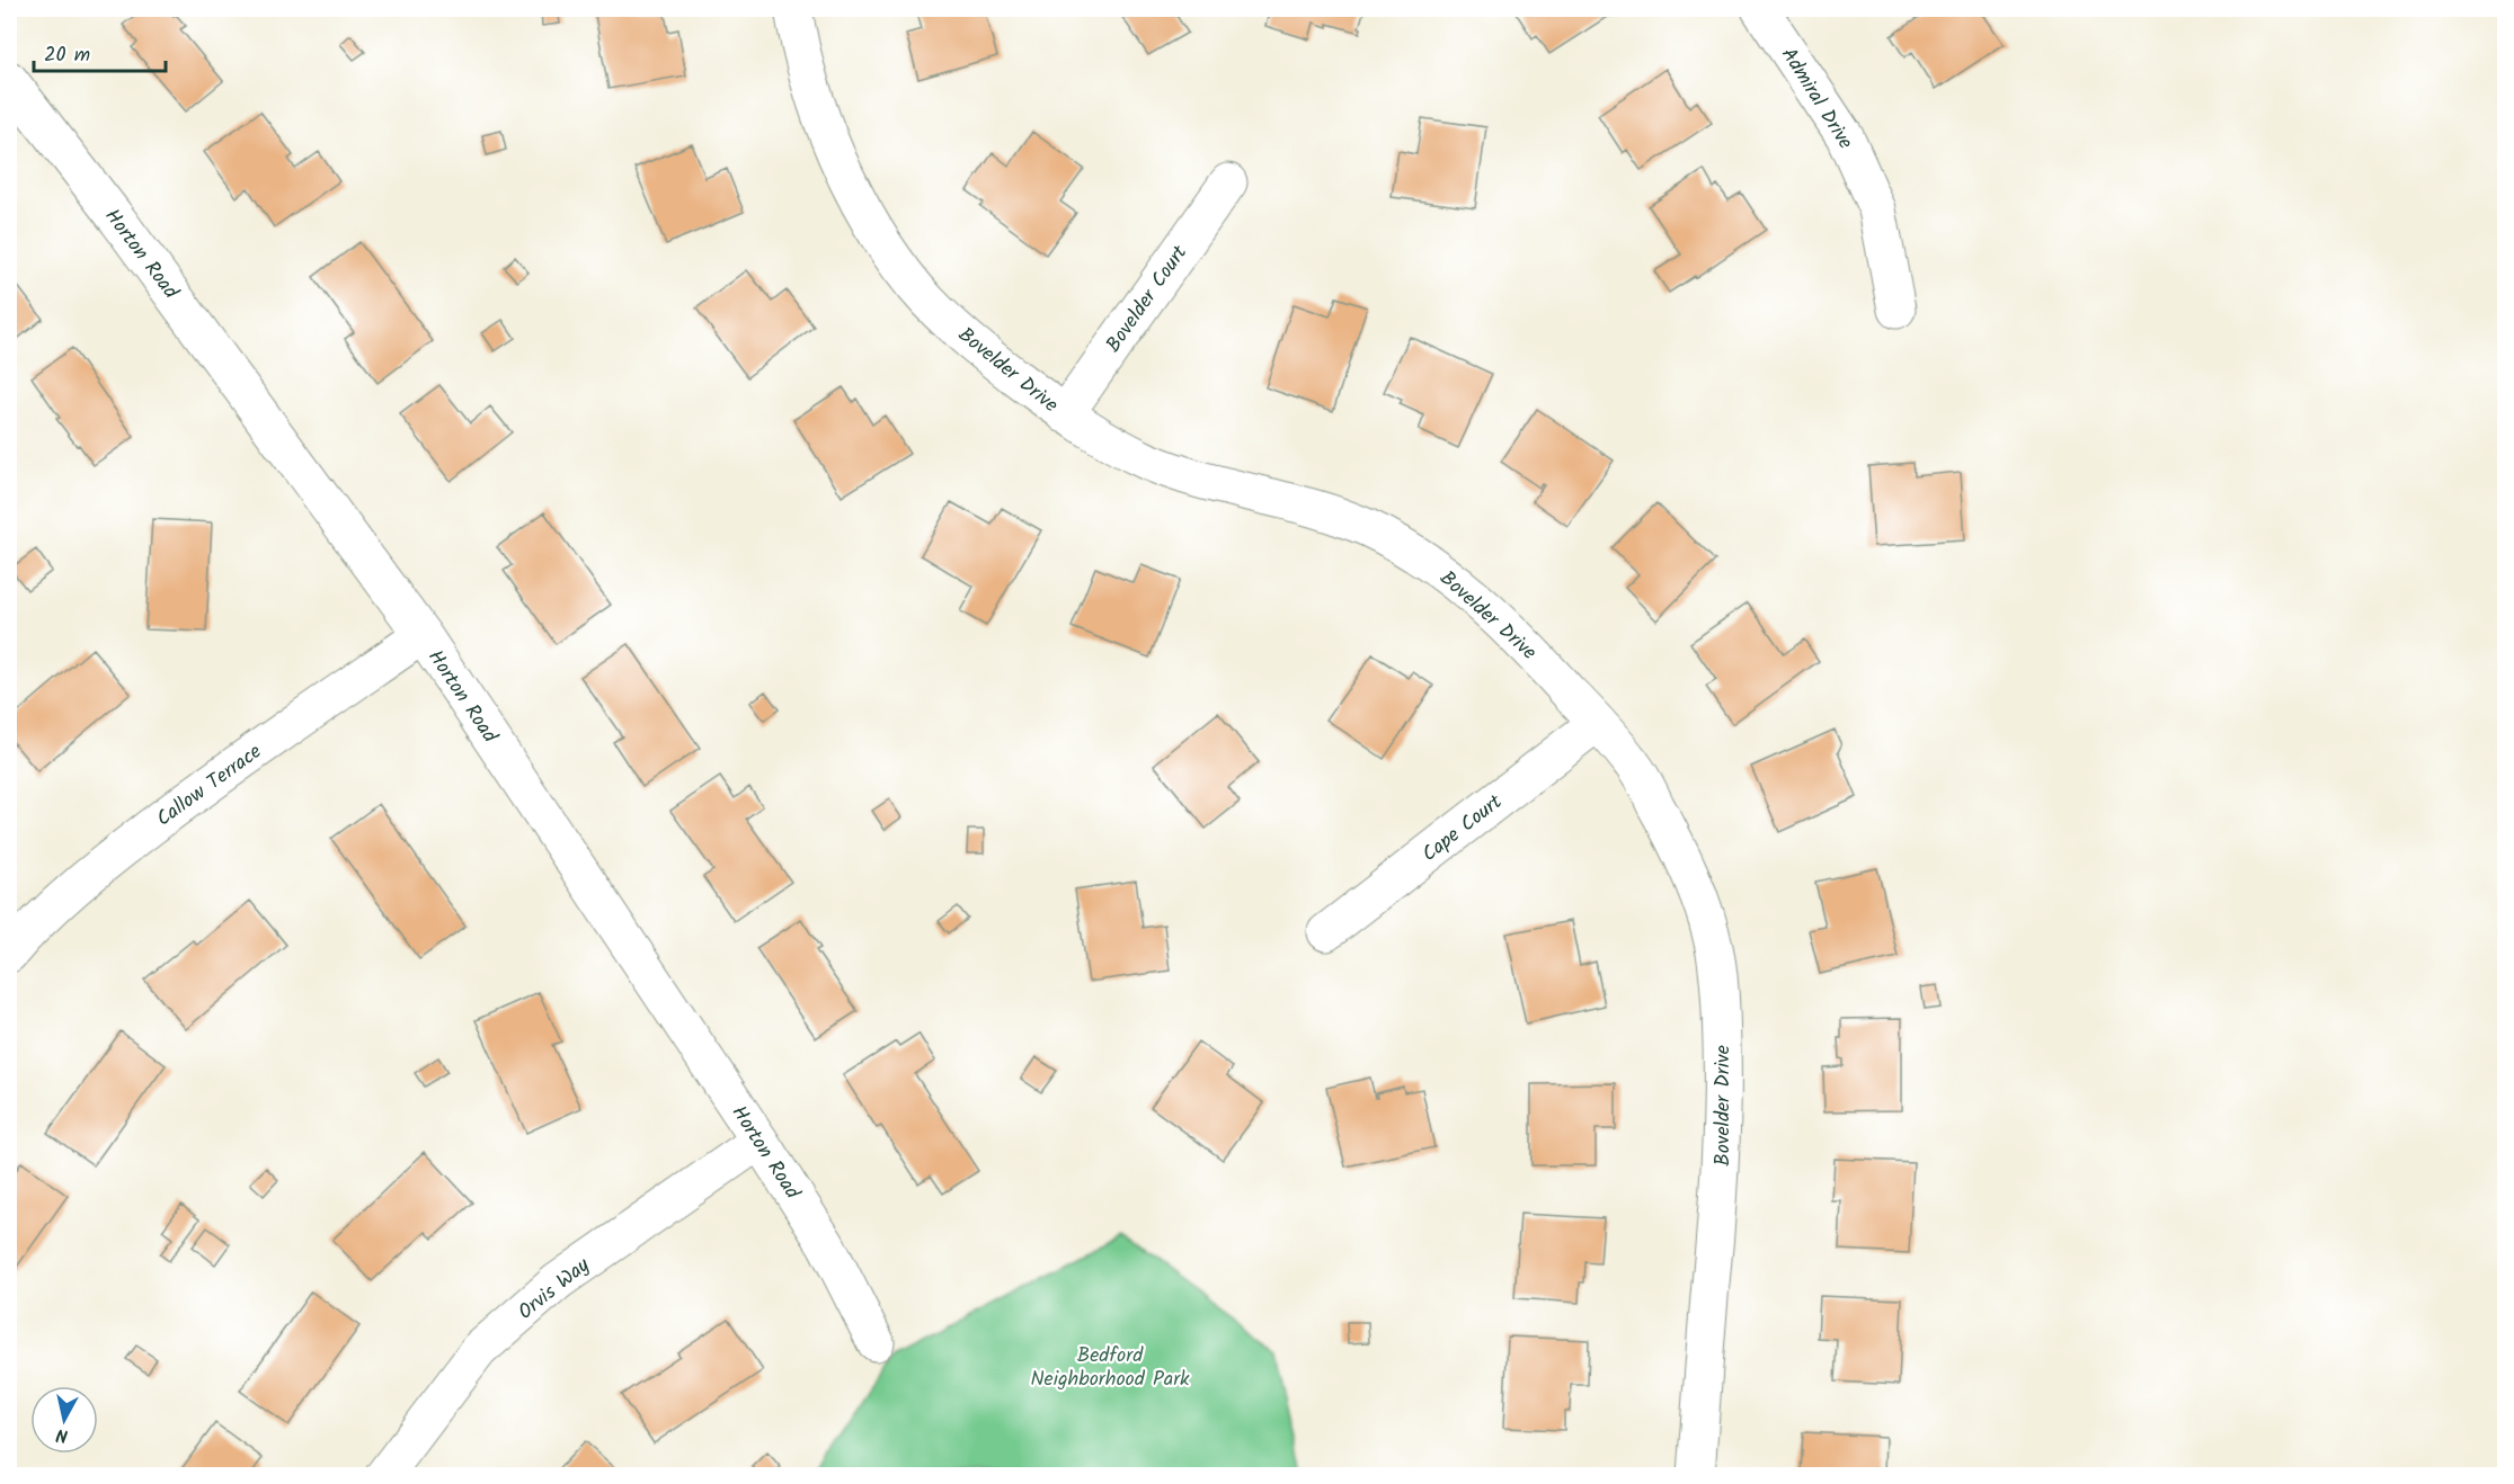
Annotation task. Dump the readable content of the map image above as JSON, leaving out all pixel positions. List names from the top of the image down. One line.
{"streets":{"street":["Admiral Drive","Horton Road","Bovelder Court","Bovelder Drive","Callow Terrace","Cape Court","Orvis Way"]},"crossings":[["Horton Road","Callow Terrace"],["Horton Road","Orvis Way"],["Bovelder Court","Bovelder Drive"],["Bovelder Drive","Cape Court"]],"parks":["Bedford Neighborhood Park"],"scale_bar":"20 m","north":"bottom"}
